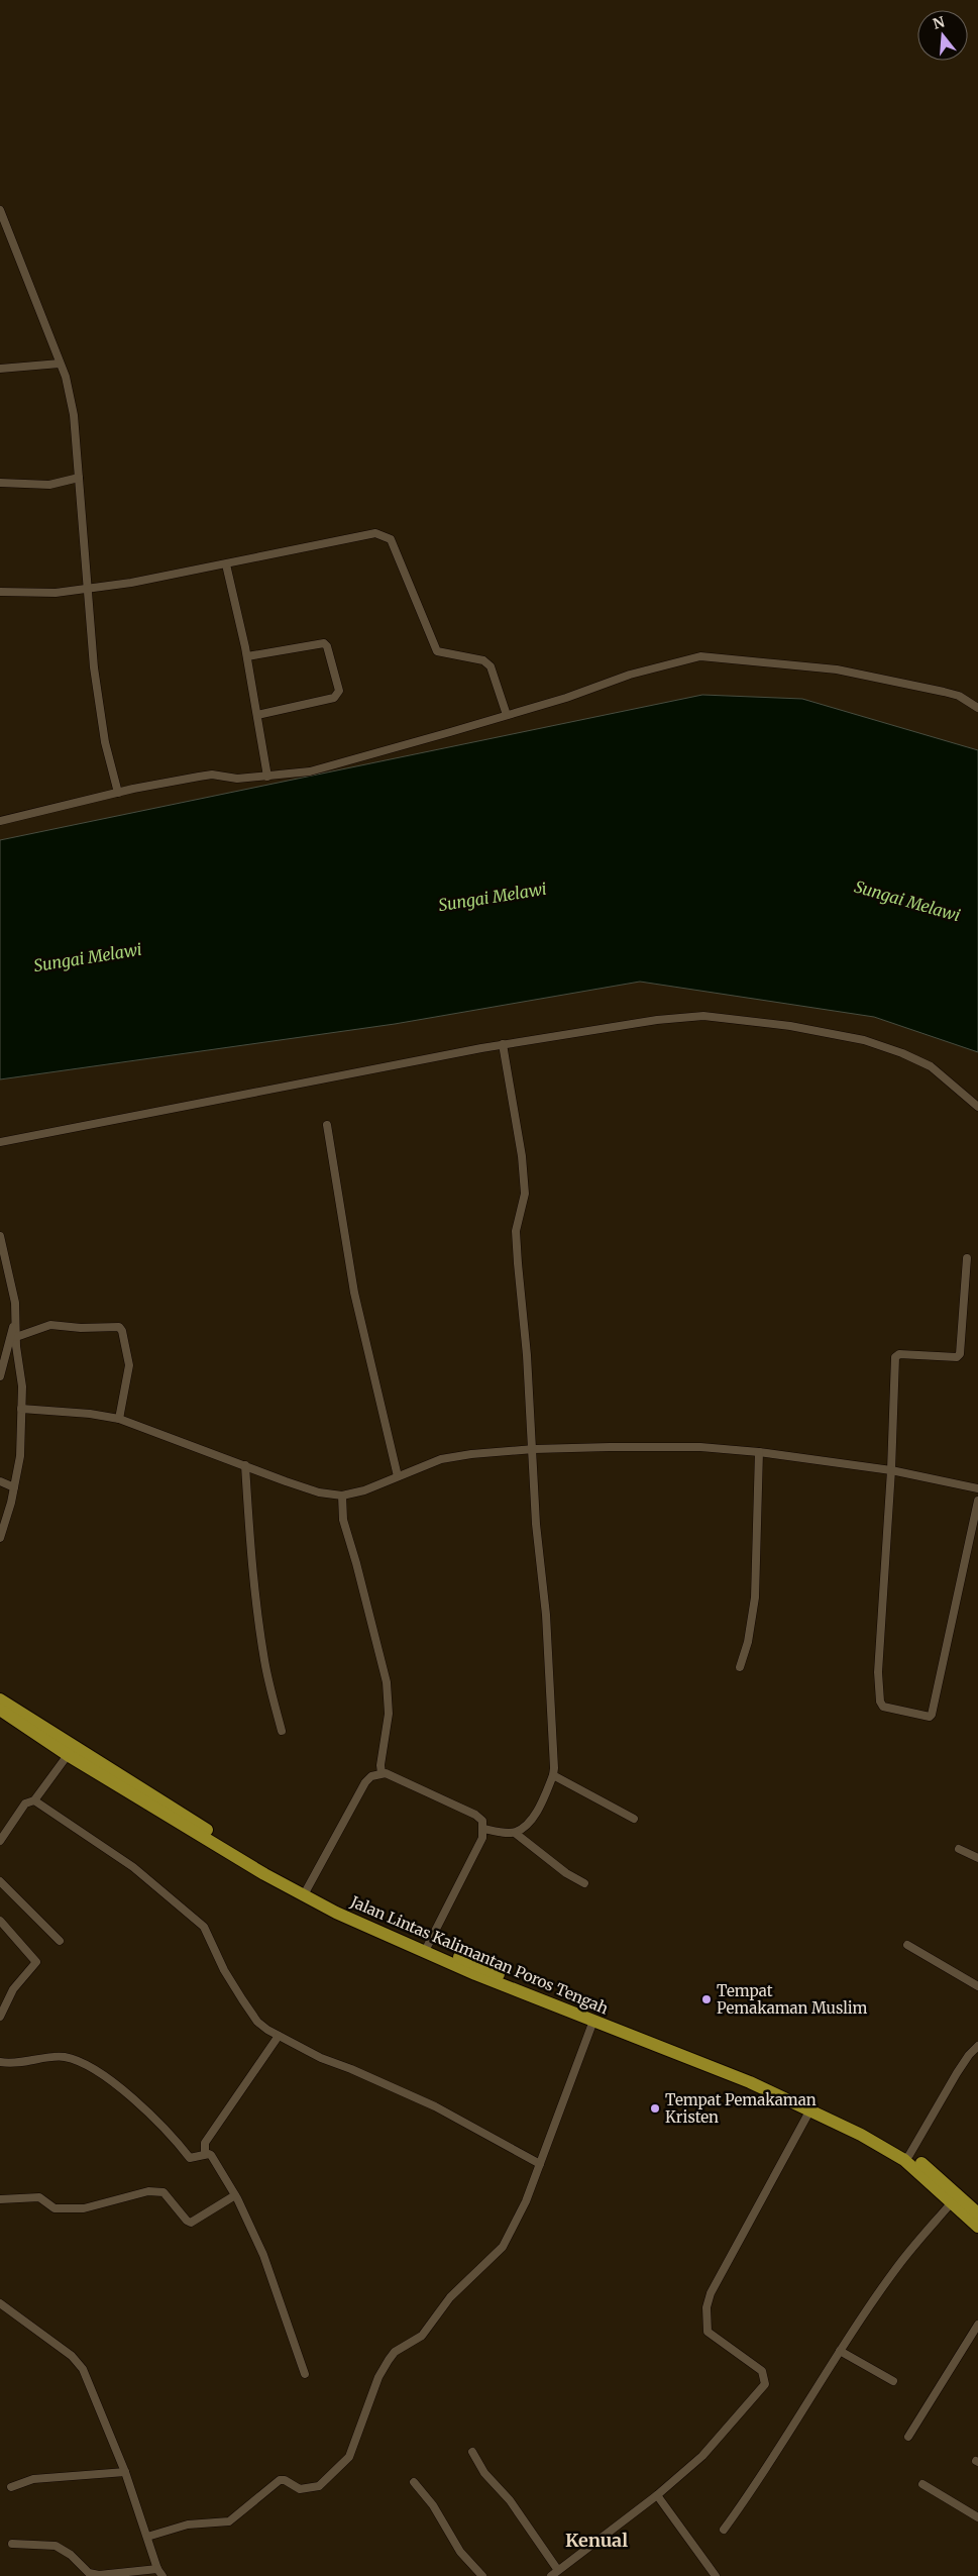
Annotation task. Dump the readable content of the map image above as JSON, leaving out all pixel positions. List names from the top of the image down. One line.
{"streets":{"main road":["Jalan Lintas Kalimantan Poros Tengah"]},"districts":["Kenual"],"water":["Sungai Melawi"],"places":["Tempat Pemakaman Muslim","Tempat Pemakaman Kristen"],"north":"top"}
